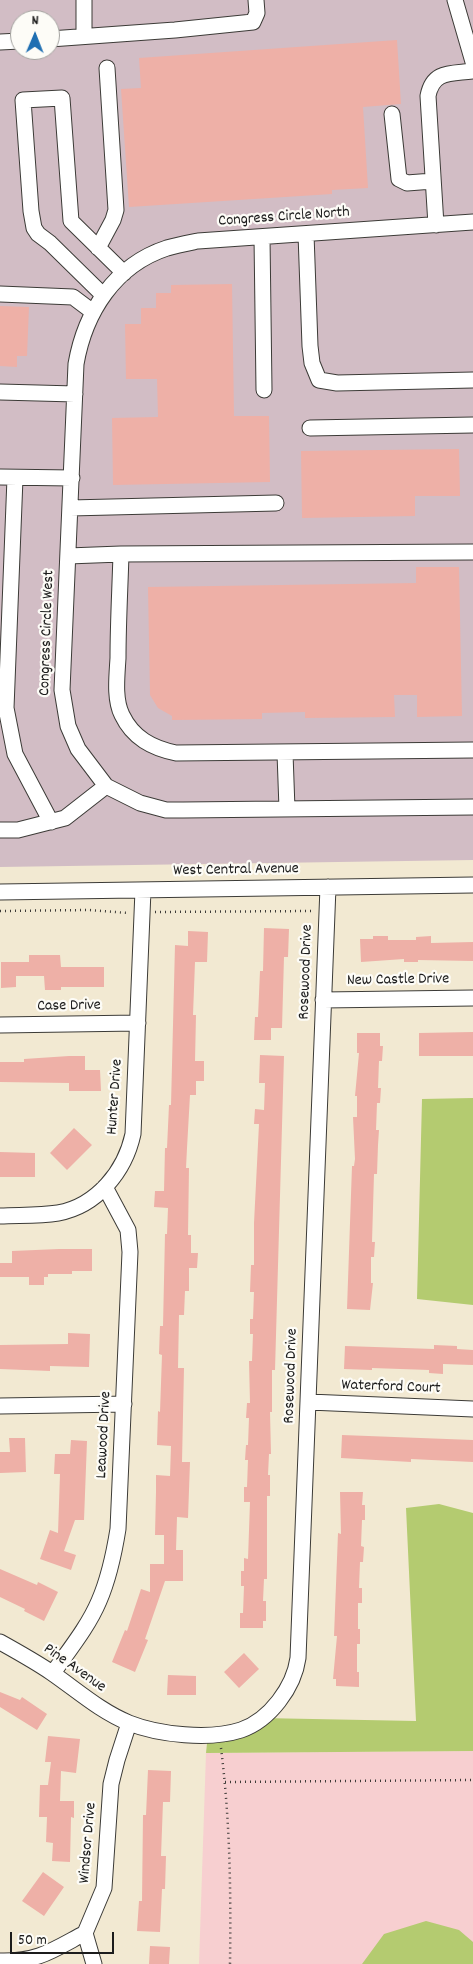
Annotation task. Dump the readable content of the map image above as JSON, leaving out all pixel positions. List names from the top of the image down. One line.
{"streets":{"street":["Congress Circle North","Congress Circle West","West Central Avenue","Rosewood Drive","New Castle Drive","Case Drive","Hunter Drive","Waterford Court","Leawood Drive","Pine Avenue","Windsor Drive"]},"crossings":[["Congress Circle North","Congress Circle West"],["West Central Avenue","Rosewood Drive"],["West Central Avenue","Hunter Drive"],["Rosewood Drive","New Castle Drive"],["Rosewood Drive","Waterford Court"],["Rosewood Drive","Pine Avenue"],["Rosewood Drive","Windsor Drive"],["Case Drive","Hunter Drive"],["Hunter Drive","Leawood Drive"],["Leawood Drive","Pine Avenue"],["Pine Avenue","Windsor Drive"]],"scale_bar":"50 m","north":"top"}
